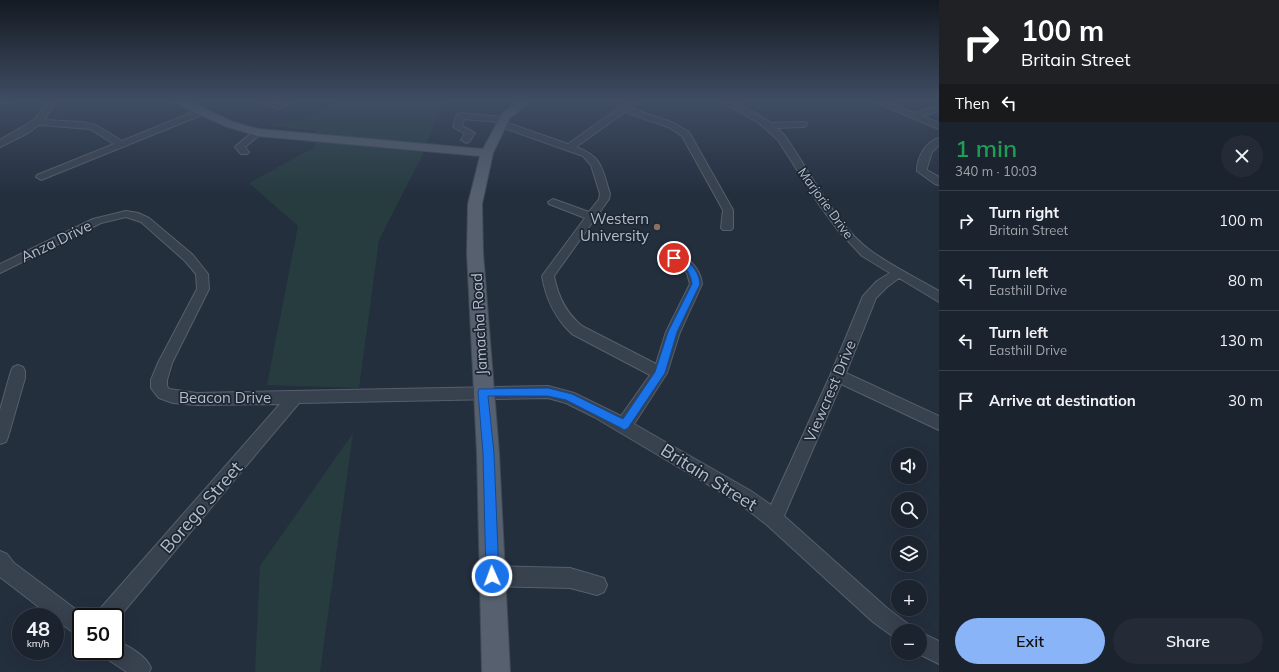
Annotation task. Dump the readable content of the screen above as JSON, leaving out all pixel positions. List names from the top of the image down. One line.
{"streets":{"main road":["Jamacha Road"],"street":["Marjorie Drive","Anza Drive","Viewcrest Drive","Beacon Drive","Britain Street","Borego Street"]},"crossings":[["Marjorie Drive","Viewcrest Drive"],["Anza Drive","Beacon Drive"],["Jamacha Road","Beacon Drive"],["Jamacha Road","Britain Street"],["Viewcrest Drive","Britain Street"],["Beacon Drive","Britain Street"],["Beacon Drive","Borego Street"]],"places":["Western University"],"page":{"turn":["100 m","Britain Street"],"then":"Then","heading":["1 min","340 m · 10:03"],"list":[{"name":"Turn right","note":"Britain Street","value":"100 m"},{"name":"Turn left","note":"Easthill Drive","value":"80 m"},{"name":"Turn left","note":"Easthill Drive","value":"130 m"},{"name":"Arrive at destination","value":"30 m"}],"map_buttons":["+","−"],"speed":"48 km/h","limit":"50","buttons":["Exit","Share"]}}
